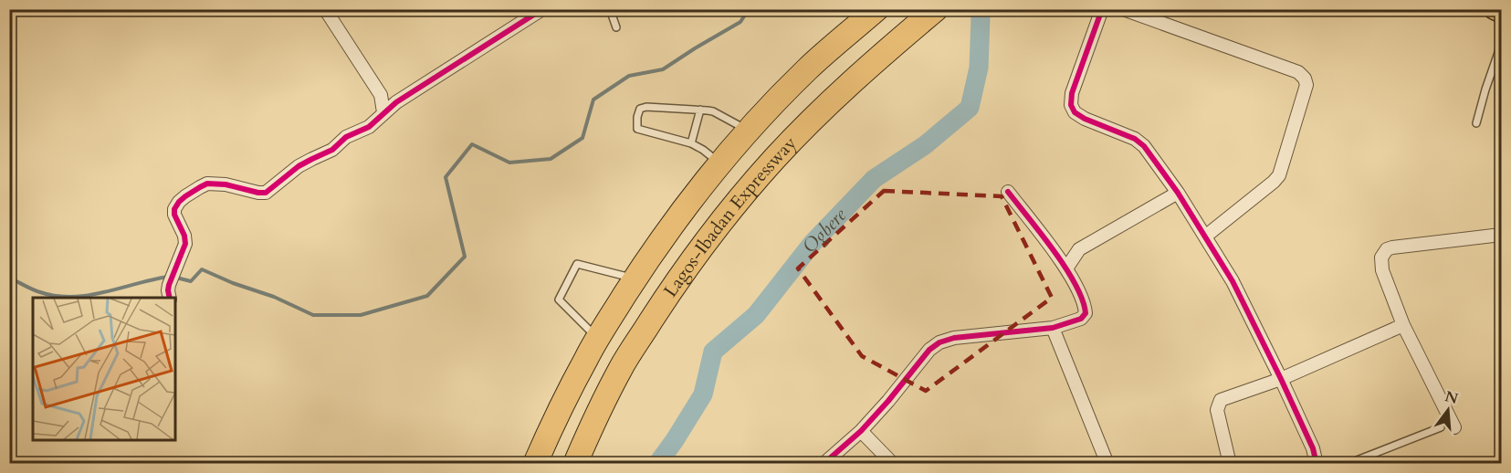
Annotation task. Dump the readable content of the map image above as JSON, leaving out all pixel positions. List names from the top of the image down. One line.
{"streets":{"highway":["Lagos-Ibadan Expressway"]},"water":["Ogbere"],"north":"top"}
